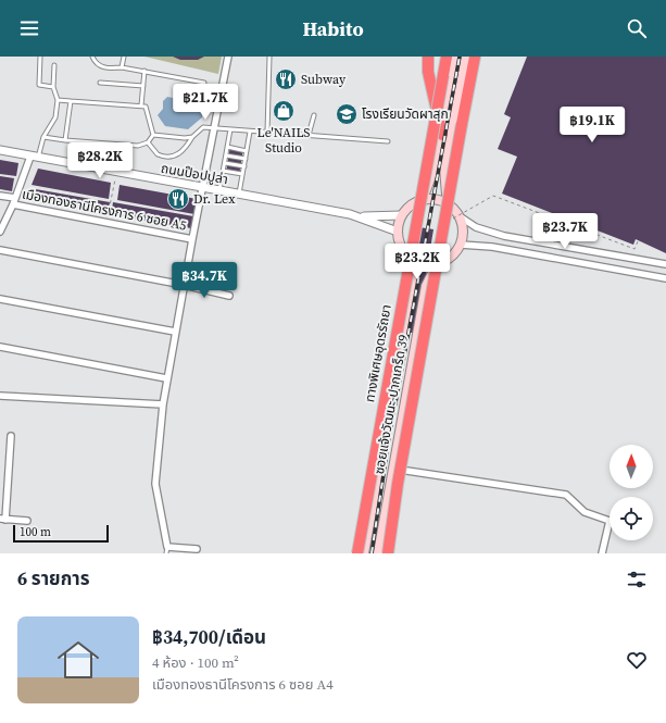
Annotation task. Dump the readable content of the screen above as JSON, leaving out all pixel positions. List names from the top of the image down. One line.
{"streets":{"highway":["ทางพิเศษอุดรรัถยา"],"main road":["ซอยแจ้งวัฒนะ-ปากเกร็ด 39"],"street":["ถนนป๊อปปูล่า","เมืองทองธานีโครงการ 6 ซอย A5"]},"places":{"restaurant":["Subway","Dr. Lex"],"shop":["Le'NAILS Studio"],"school or university":["โรงเรียนวัดผาสุก"]},"scale_bar":"100 m","north":"top","page":{"header":"Habito","price":["฿21.7K","฿19.1K","฿28.2K","฿23.7K","฿23.2K","฿34.7K"],"scale":"100 m","heading":"6 รายการ","list":[{"name":"฿34,700/เดือน","note":"4 ห้อง · 100 m² · เมืองทองธานีโครงการ 6 ซอย A4"}]}}
